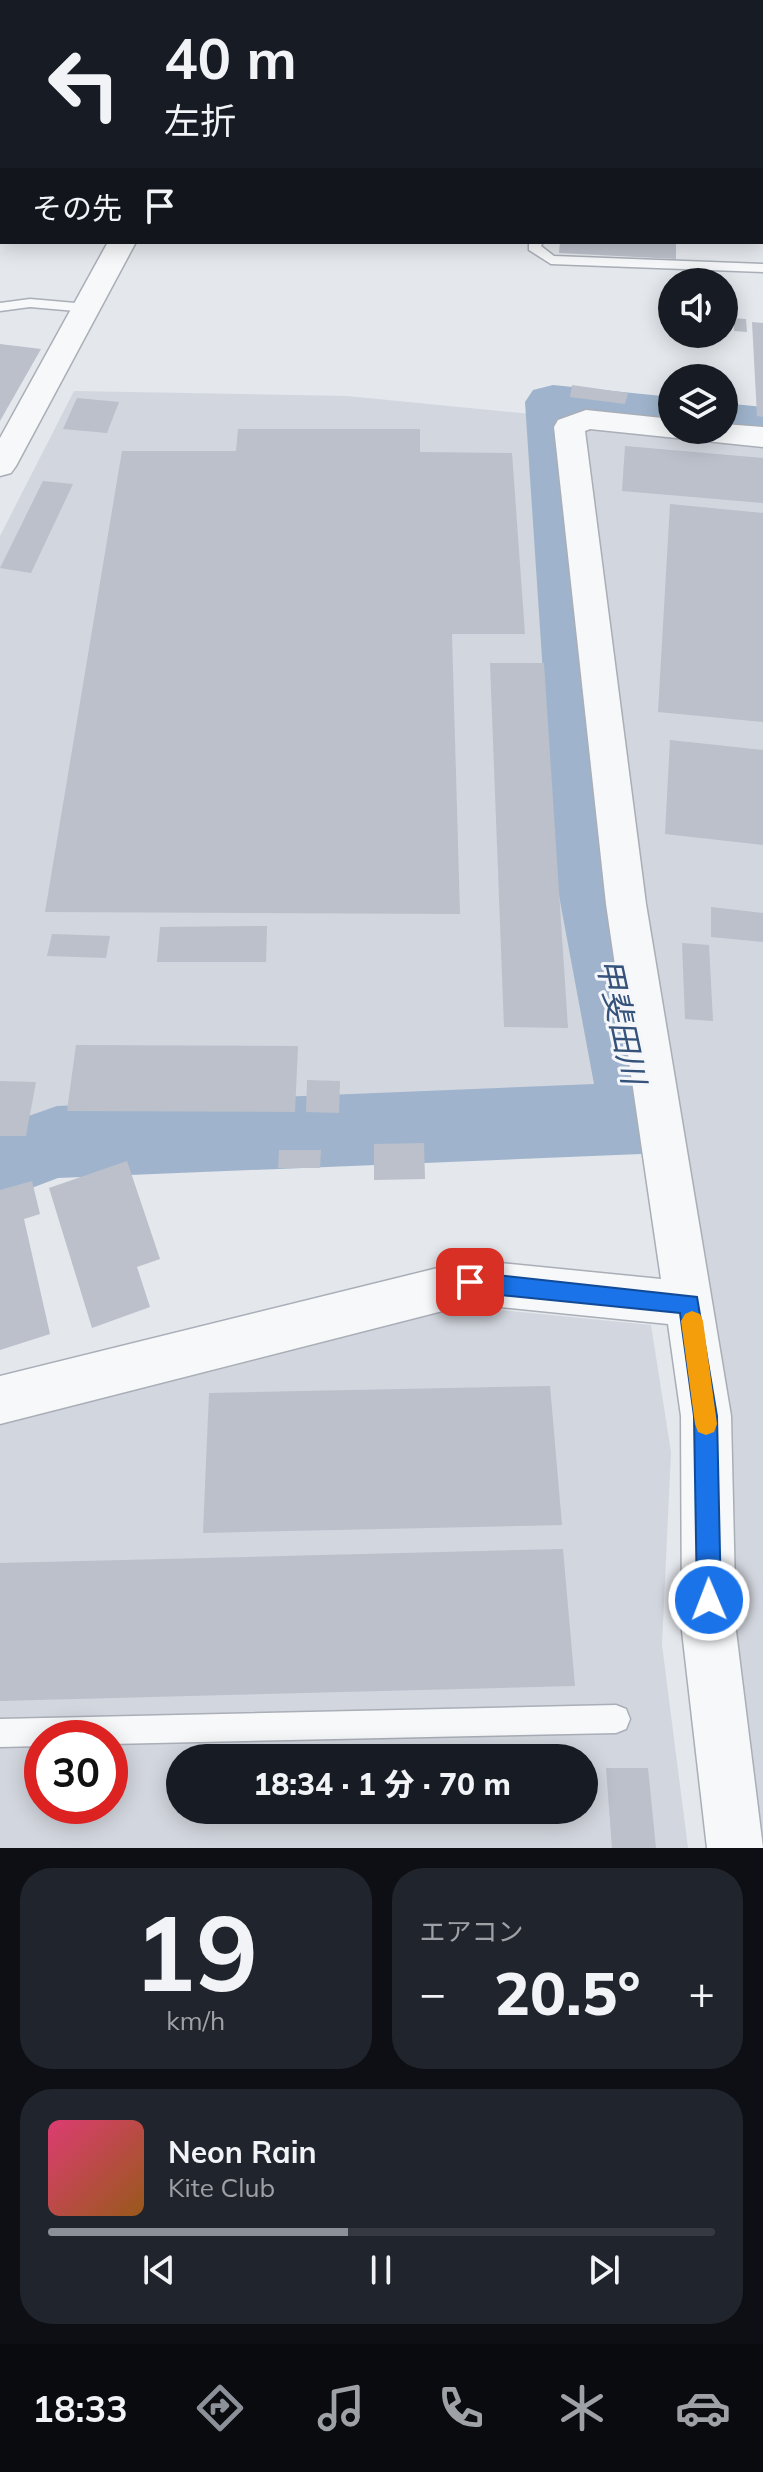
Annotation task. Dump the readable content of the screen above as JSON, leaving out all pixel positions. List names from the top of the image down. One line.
{"water":["甲斐田川"],"page":{"turn":["40 m","左折"],"then":"その先","limit":"30","trip":"18:34 · 1 分 · 70 m","tile":[["19","km/h"],"エアコン"],"heat":["−","20.5°","+"],"song":["Neon Rain","Kite Club"],"tabs":"18:33"}}
